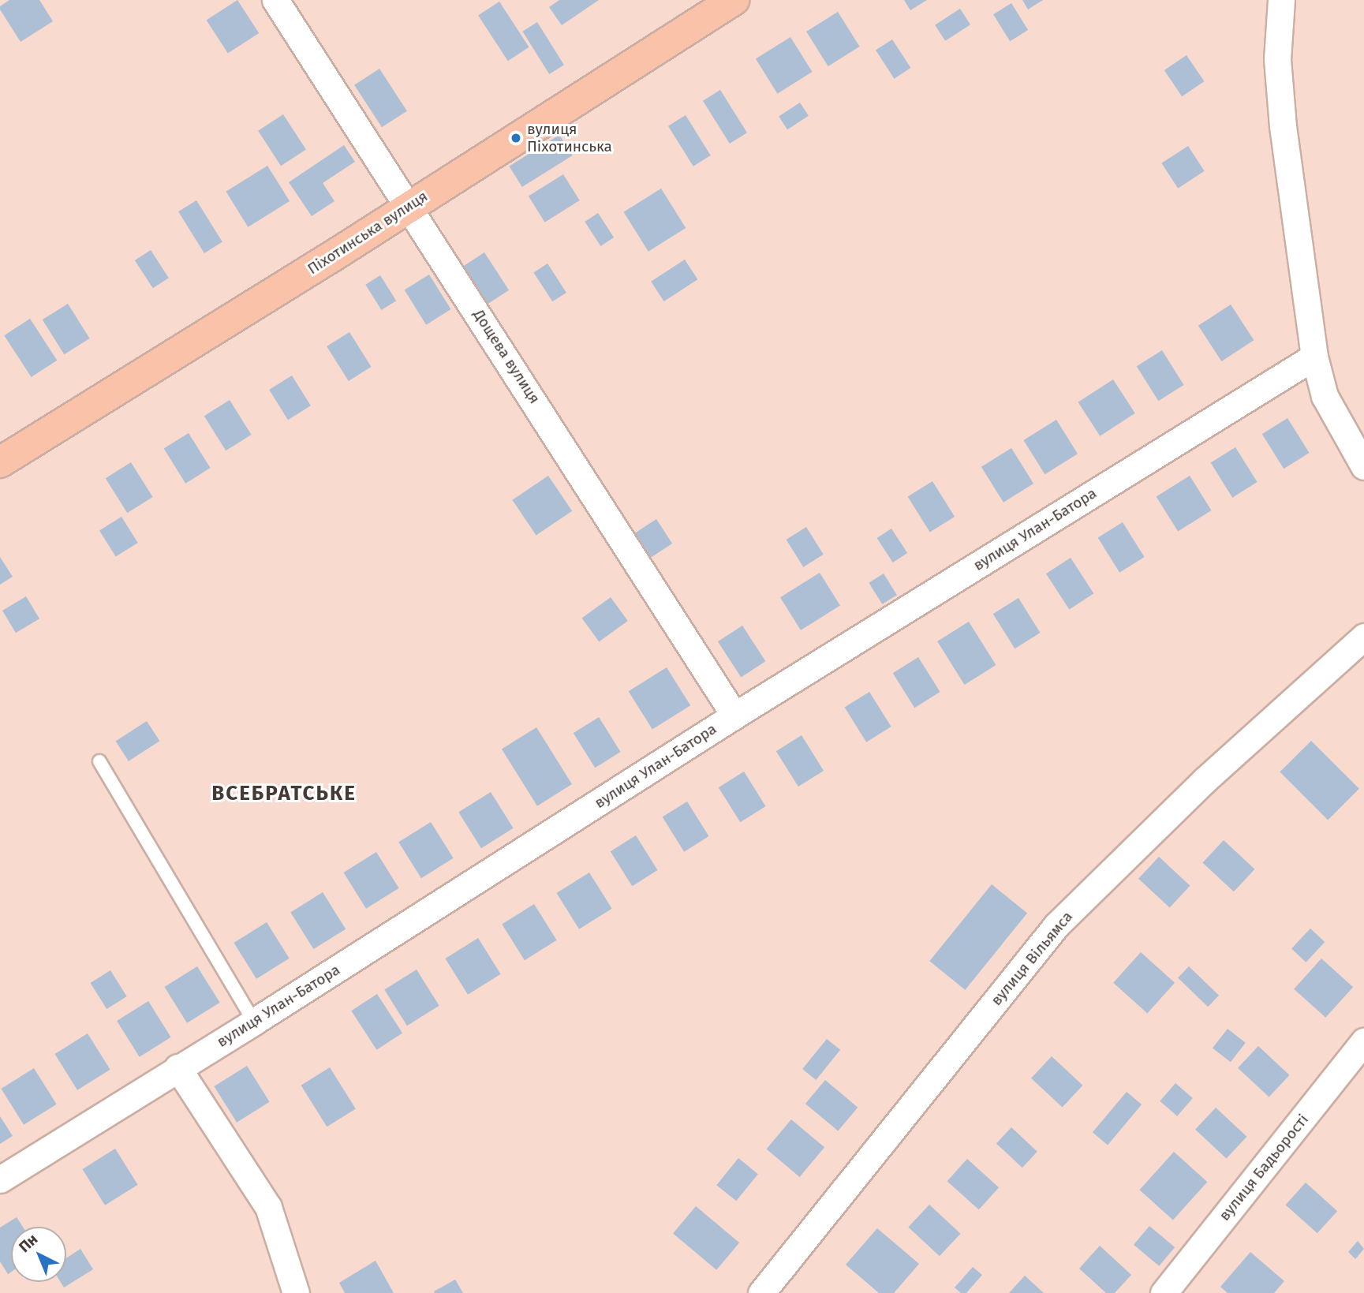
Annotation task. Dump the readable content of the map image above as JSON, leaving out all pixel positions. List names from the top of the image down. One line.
{"streets":{"main road":["Піхотинська вулиця"],"street":["Дощева вулиця","вулиця Улан-Батора","вулиця Вільямса","вулиця Бадьорості"]},"crossings":[["Піхотинська вулиця","Дощева вулиця"],["Дощева вулиця","вулиця Улан-Батора"]],"districts":["ВСЕБРАТСЬКЕ"],"places":["вулиця Піхотинська"],"north":"top left"}
